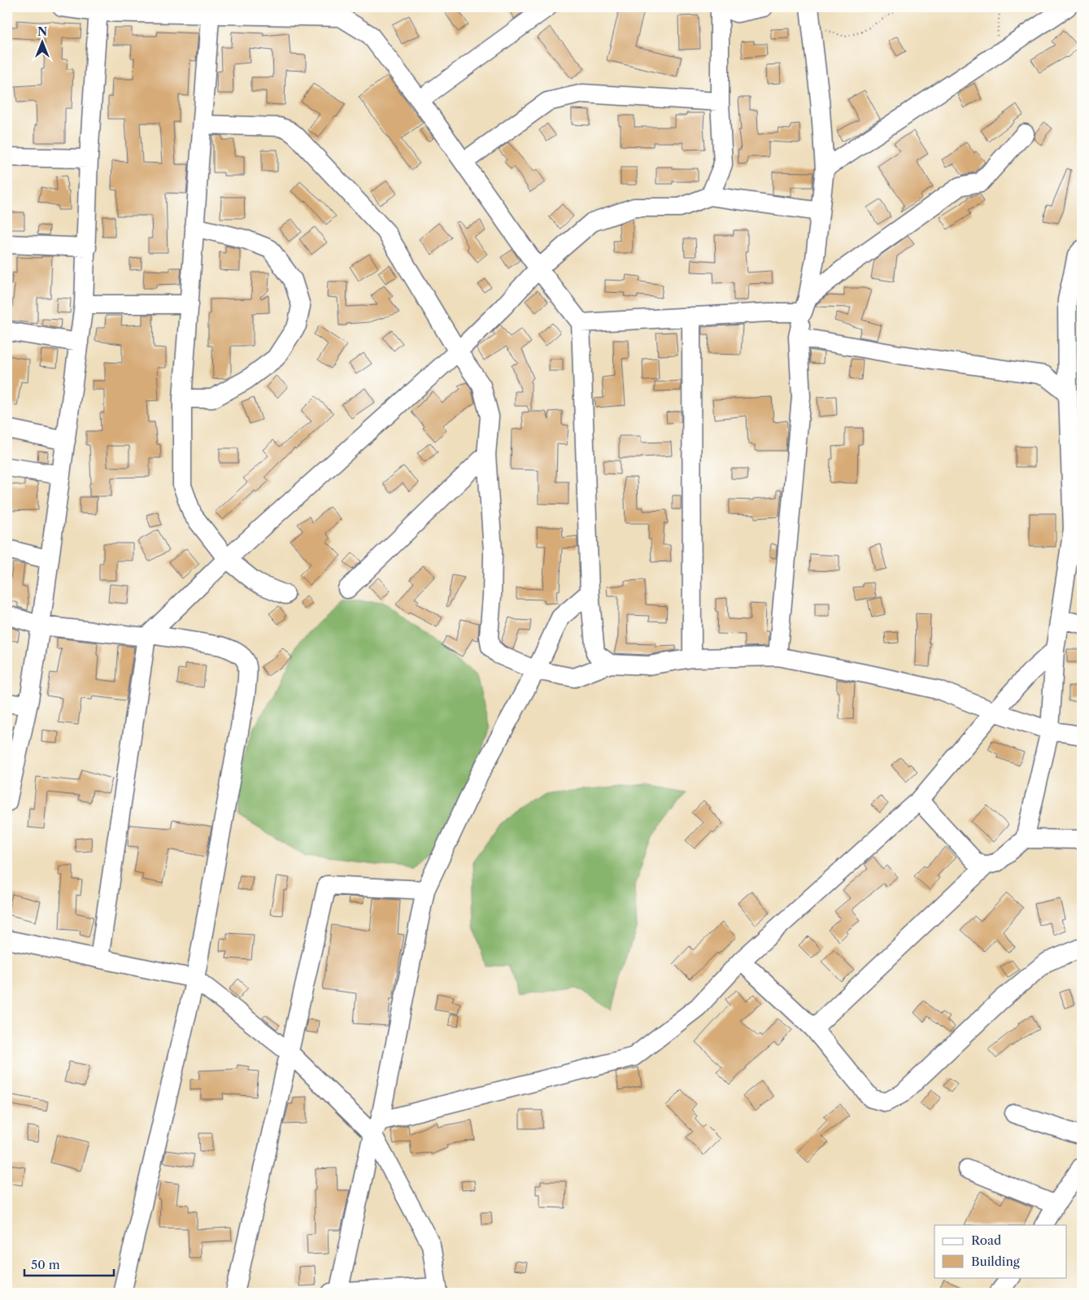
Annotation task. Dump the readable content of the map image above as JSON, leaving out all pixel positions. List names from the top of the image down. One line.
{"legend":["Road","Building"],"scale_bar":"50 m","north":"top"}
